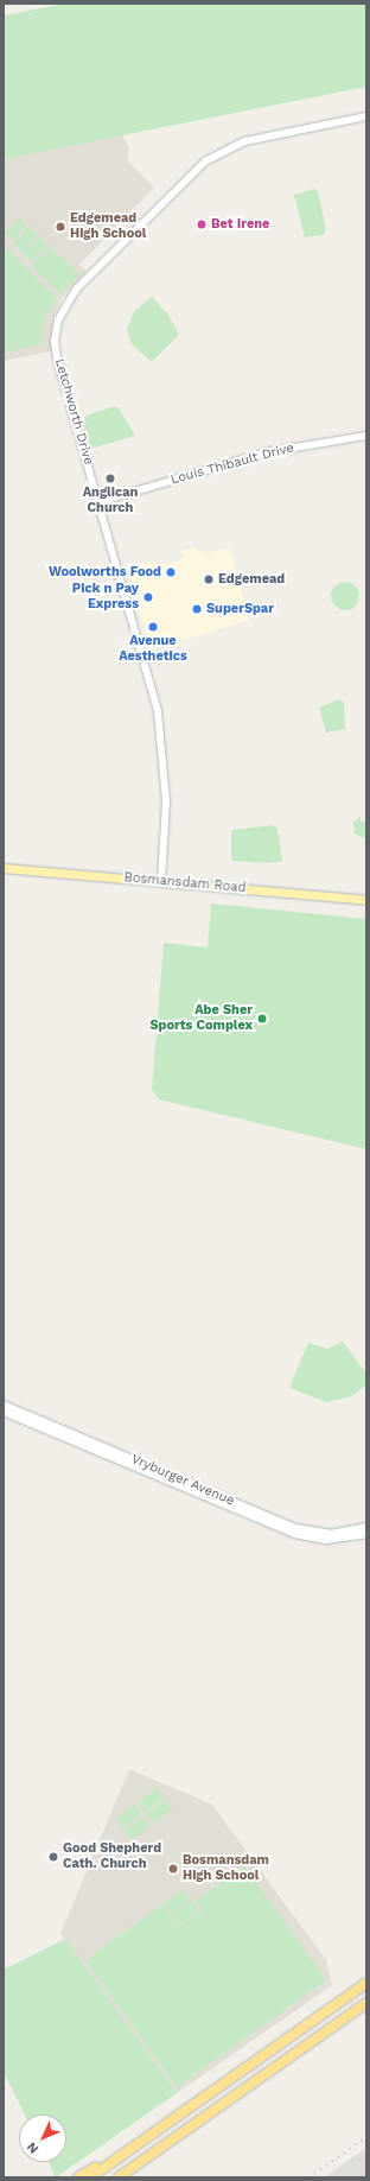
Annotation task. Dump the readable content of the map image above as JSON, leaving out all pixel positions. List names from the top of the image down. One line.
{"streets":{"main road":["Bosmansdam Road"],"street":["Letchworth Drive","Louis Thibault Drive","Vryburger Avenue"]},"crossings":[["Letchworth Drive","Louis Thibault Drive"],["Letchworth Drive","Bosmansdam Road"]],"places":["Bet Irene","Edgemead High School","Anglican Church","Woolworths Food","Edgemead","Pick n Pay Express","SuperSpar","Avenue Aesthetics","Abe Sher Sports Complex","Good Shepherd Cath. Church","Bosmansdam High School"],"north":"bottom left"}
